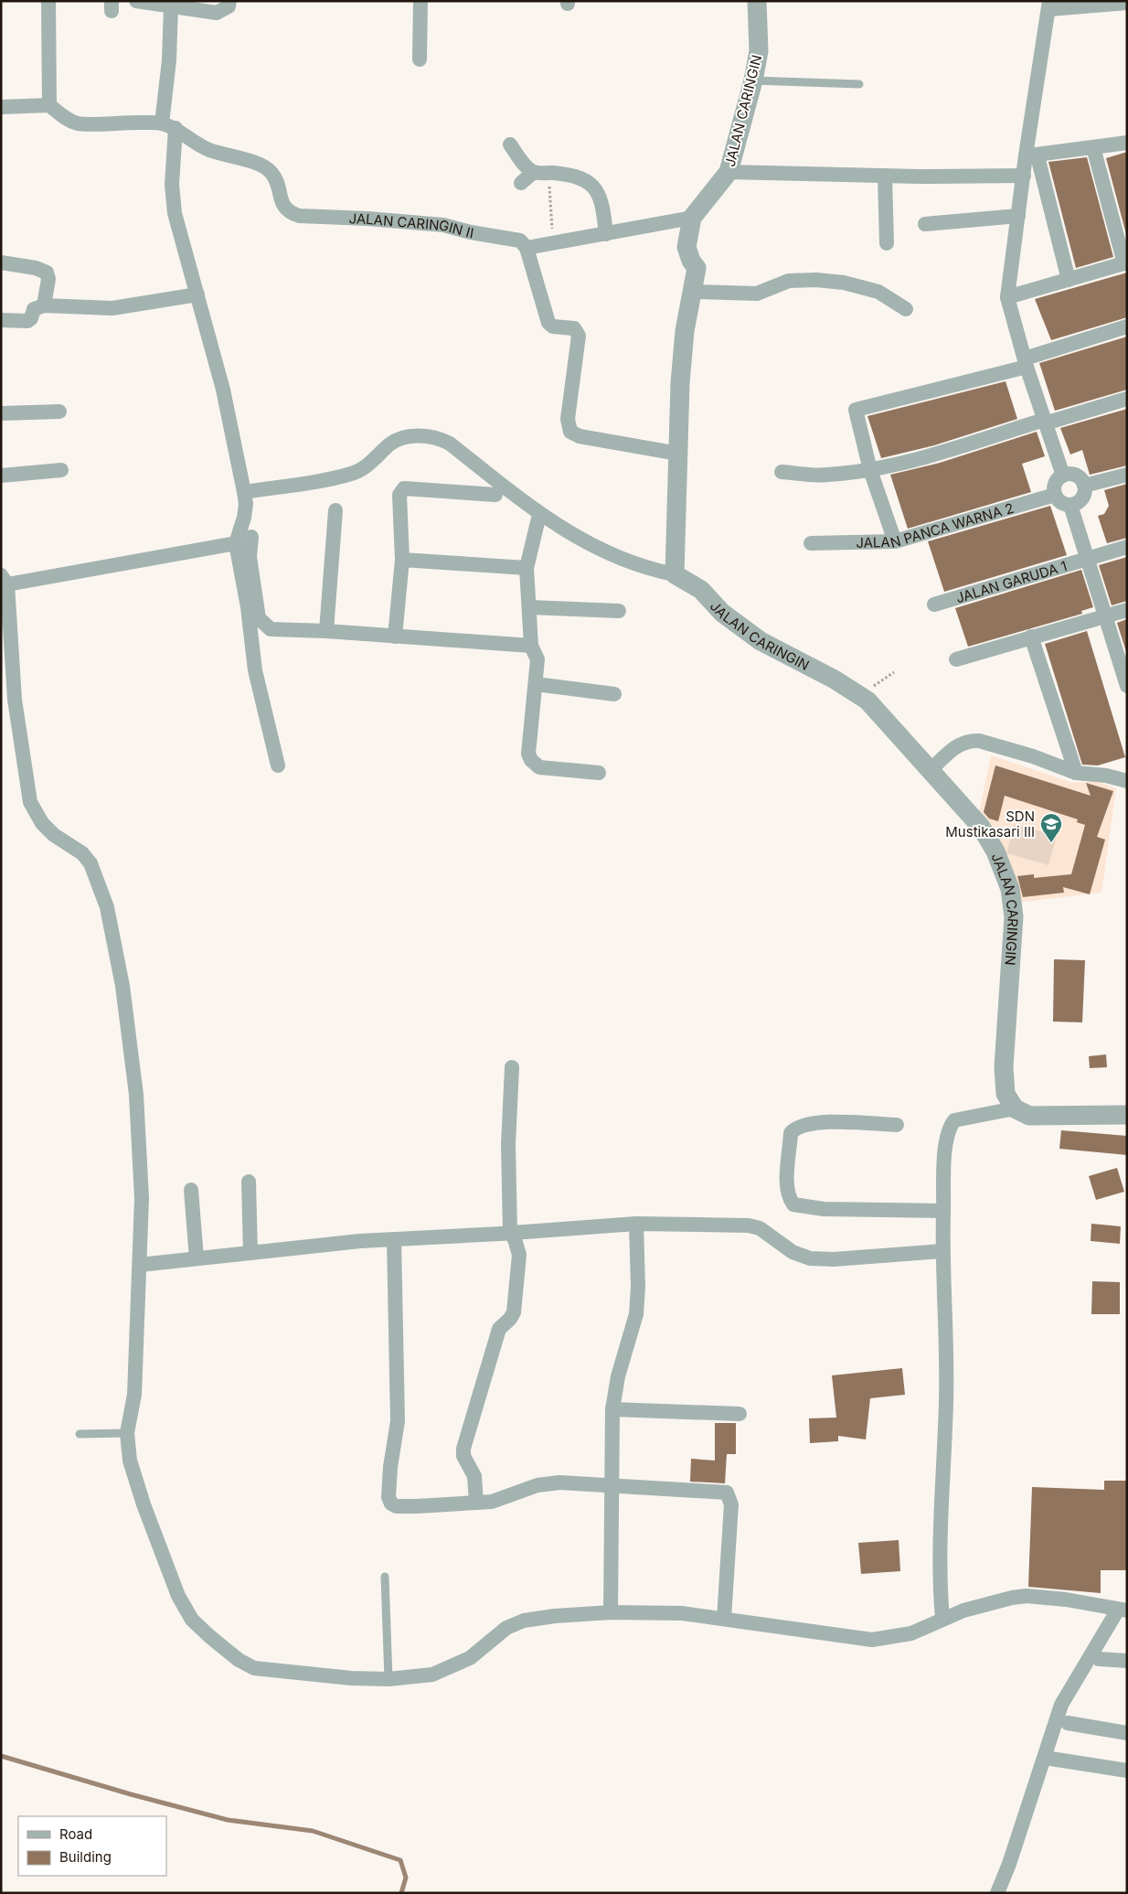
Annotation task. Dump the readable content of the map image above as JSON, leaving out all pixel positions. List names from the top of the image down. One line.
{"streets":{"street":["JALAN CARINGIN","JALAN CARINGIN II","JALAN PANCA WARNA 2","JALAN GARUDA 1"]},"places":{"school or university":["SDN Mustikasari III"]},"legend":["Road","Building"]}
